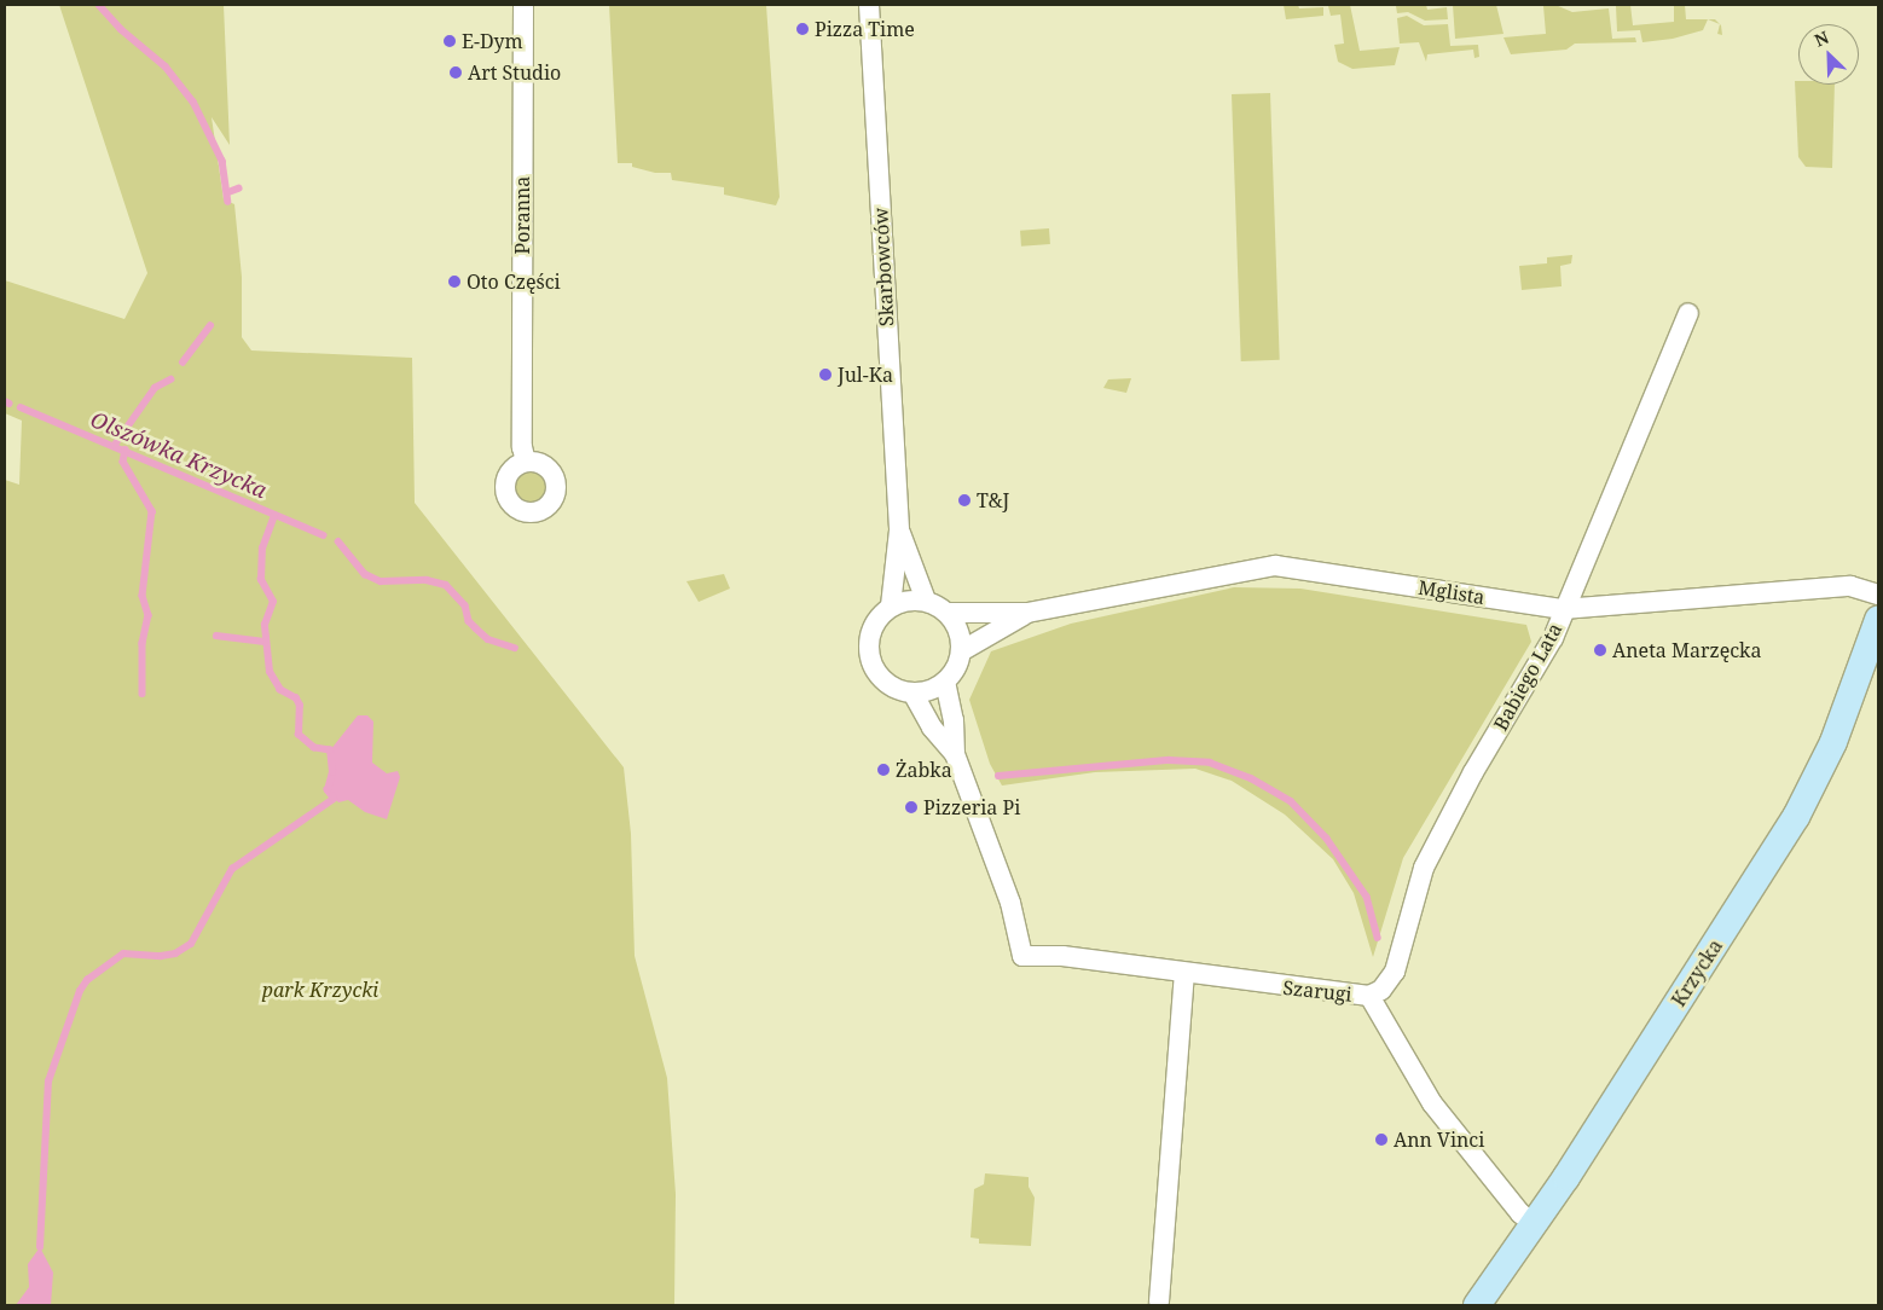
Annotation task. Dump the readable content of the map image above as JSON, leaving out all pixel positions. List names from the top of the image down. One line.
{"streets":{"street":["Poranna","Skarbowców","Mglista","Babiego Lata","Krzycka","Szarugi"]},"crossings":[["Skarbowców","Mglista"],["Mglista","Babiego Lata"],["Babiego Lata","Szarugi"],["Krzycka","Szarugi"]],"water":["Olszówka Krzycka"],"parks":["park Krzycki"],"places":["Pizza Time","E-Dym","Art Studio","Oto Części","Jul-Ka","T&J","Aneta Marzęcka","Żabka","Pizzeria Pi","Ann Vinci"],"north":"top left"}
